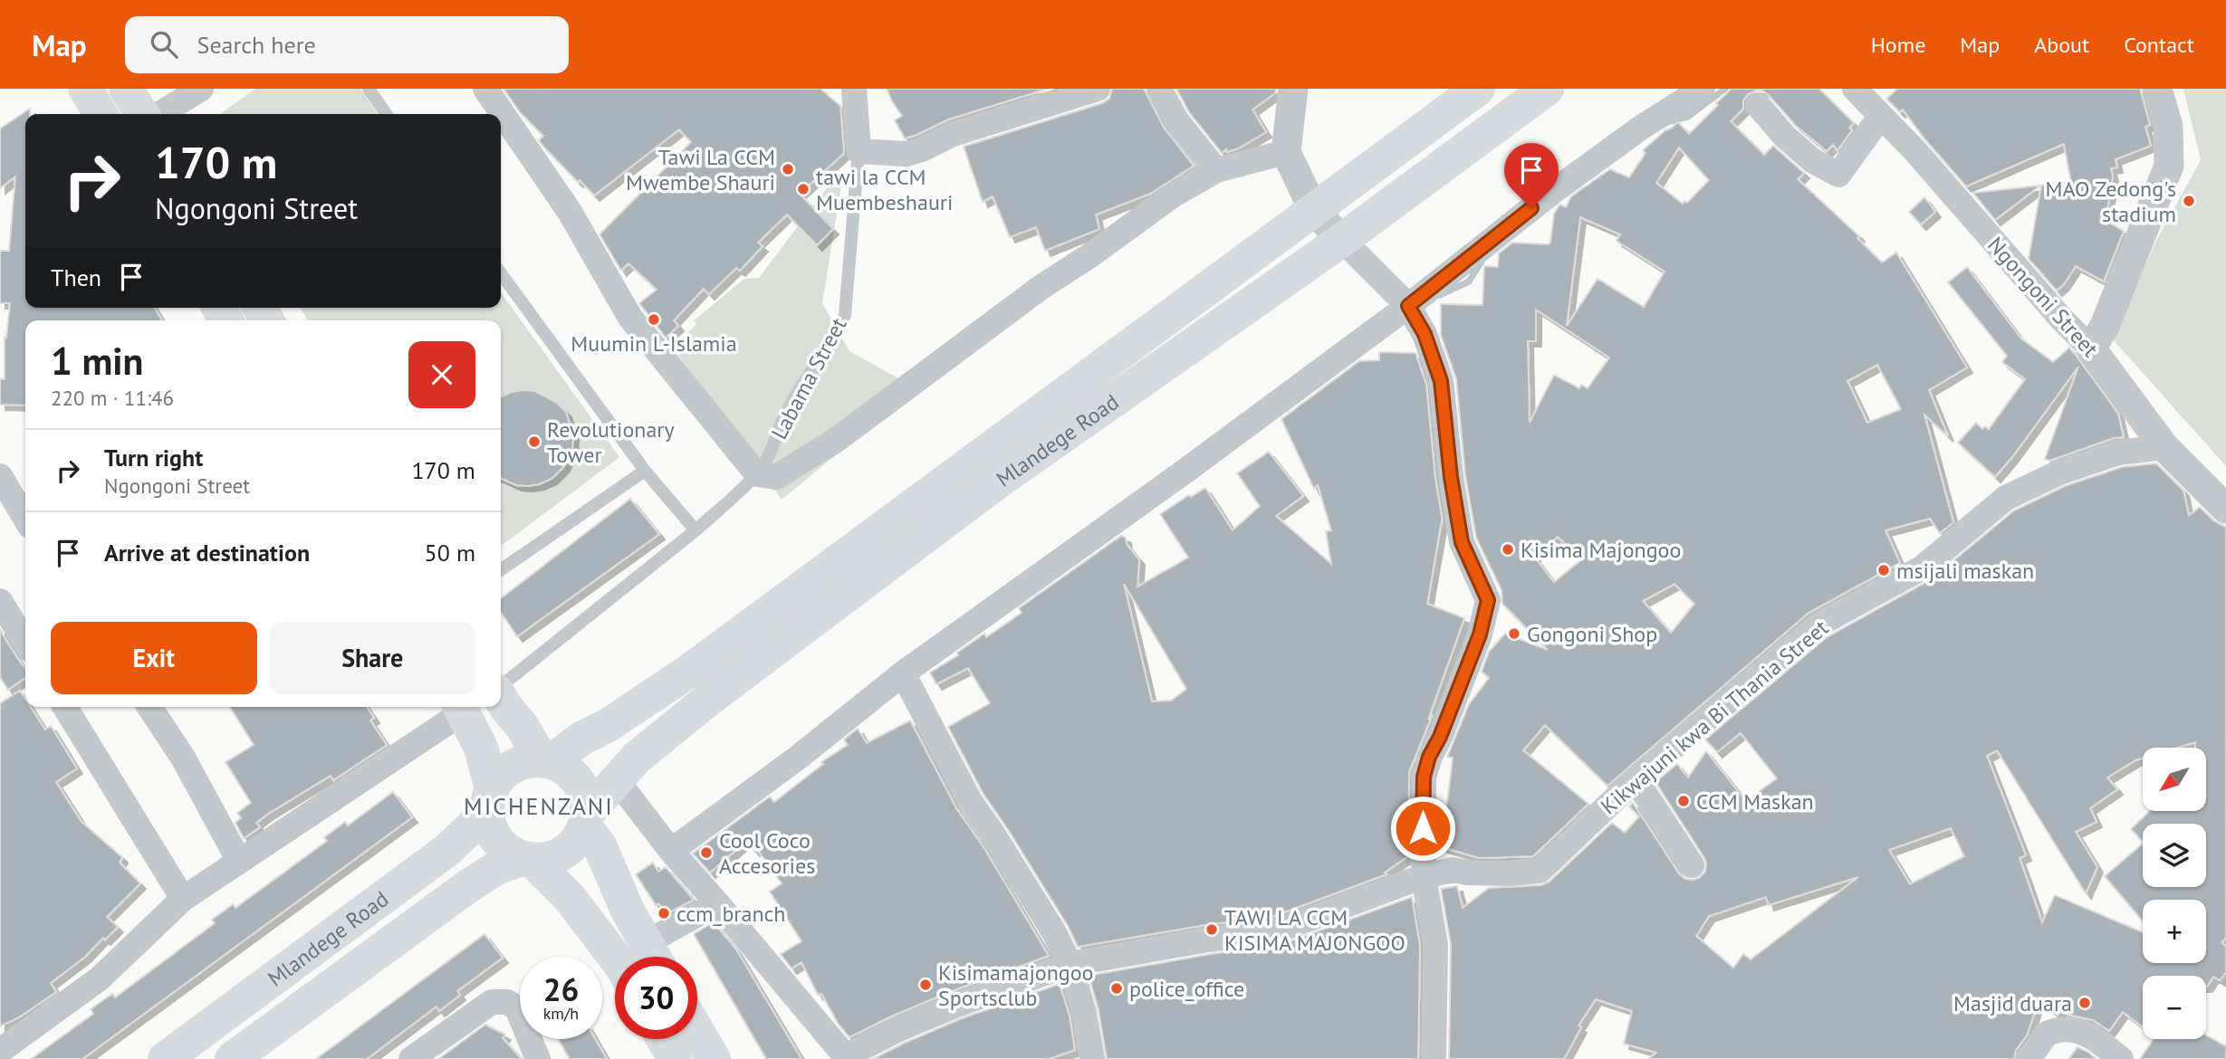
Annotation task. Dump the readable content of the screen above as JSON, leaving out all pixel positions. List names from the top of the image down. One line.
{"streets":{"main road":["Mlandege Road"],"street":["Ngongoni Street","Labama Street","Kikwajuni kwa Bi Thania Street"]},"crossings":[["Ngongoni Street","Kikwajuni kwa Bi Thania Street"]],"districts":["MICHENZANI"],"places":["Tawi La CCM Mwembe Shauri","tawi la CCM Muembeshauri","MAO Zedong's stadium","Muumin L-Islamia","Revolutionary Tower","Kisima Majongoo","msijali maskan","Gongoni Shop","CCM Maskan","Cool Coco Accesories","ccm_branch","TAWI LA CCM KISIMA MAJONGOO","Kisimamajongoo Sportsclub","police_office","Masjid duara"],"north":"bottom left","page":{"header":"Map","search":"Search here","nav":["Home","Map","About","Contact"],"turn":["170 m","Ngongoni Street"],"then":"Then","heading":["1 min","220 m · 11:46"],"list":[{"name":"Turn right","note":"Ngongoni Street","value":"170 m"},{"name":"Arrive at destination","value":"50 m"}],"buttons":["Exit","Share"],"map_buttons":["+","−"],"speed":"26 km/h","limit":"30"}}
